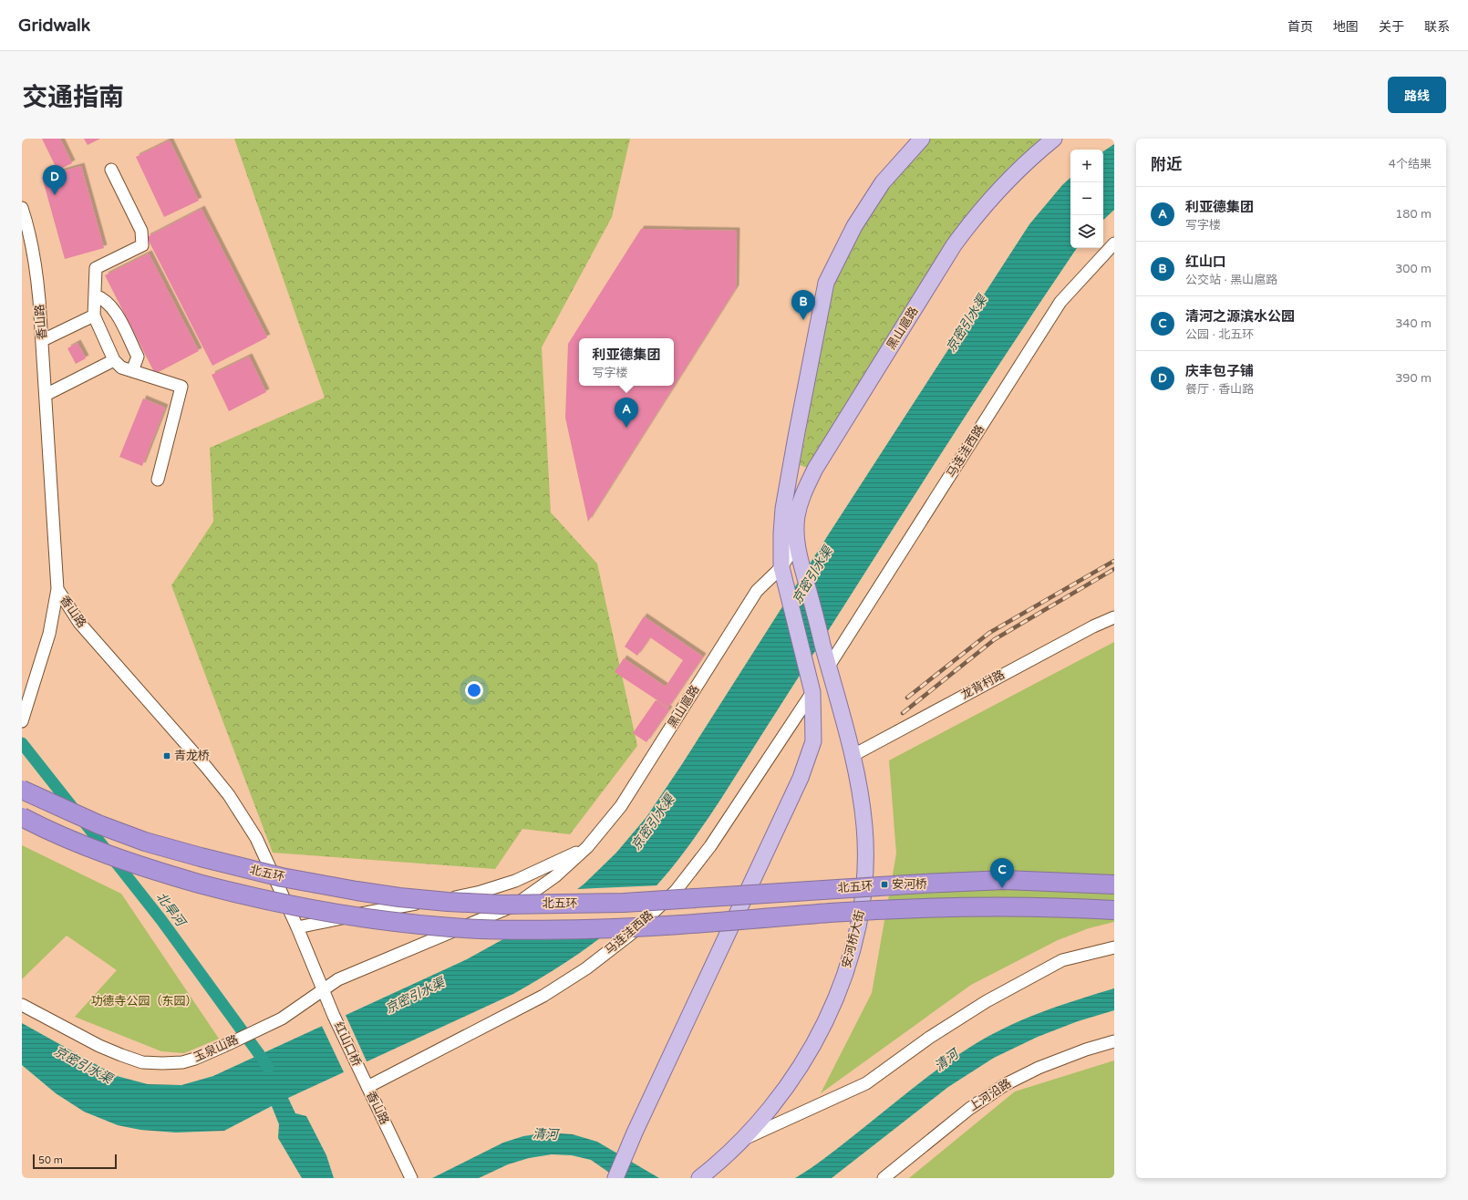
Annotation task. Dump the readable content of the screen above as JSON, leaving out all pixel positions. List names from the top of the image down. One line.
{"streets":{"highway":["北五环"],"main road":["黑山扈路","安河桥大街"],"street":["香山路","马连洼西路","龙背村路","红山口桥","玉泉山路","上河沿路"]},"crossings":[["香山路","黑山扈路"],["香山路","马连洼西路"],["香山路","红山口桥"],["香山路","玉泉山路"],["黑山扈路","安河桥大街"],["黑山扈路","红山口桥"],["黑山扈路","玉泉山路"],["马连洼西路","安河桥大街"],["龙背村路","安河桥大街"],["红山口桥","玉泉山路"]],"water":["京密引水渠","北旱河","清河"],"parks":["功德寺公园（东园）"],"places":{"transit":["青龙桥","安河桥"]},"scale_bar":"50 m","page":{"header":"Gridwalk","nav":["首页","地图","关于","联系"],"title":"交通指南","buttons":"路线","heading":["附近","4个结果"],"map_buttons":["+","−"],"pins":["D","B","A","C"],"list":[{"mark":"A","name":"利亚德集团","note":"写字楼","value":"180 m"},{"mark":"B","name":"红山口","note":"公交站 · 黑山扈路","value":"300 m"},{"mark":"C","name":"清河之源滨水公园","note":"公园 · 北五环","value":"340 m"},{"mark":"D","name":"庆丰包子铺","note":"餐厅 · 香山路","value":"390 m"}],"popup":["利亚德集团","写字楼"],"scale":"50 m"}}
